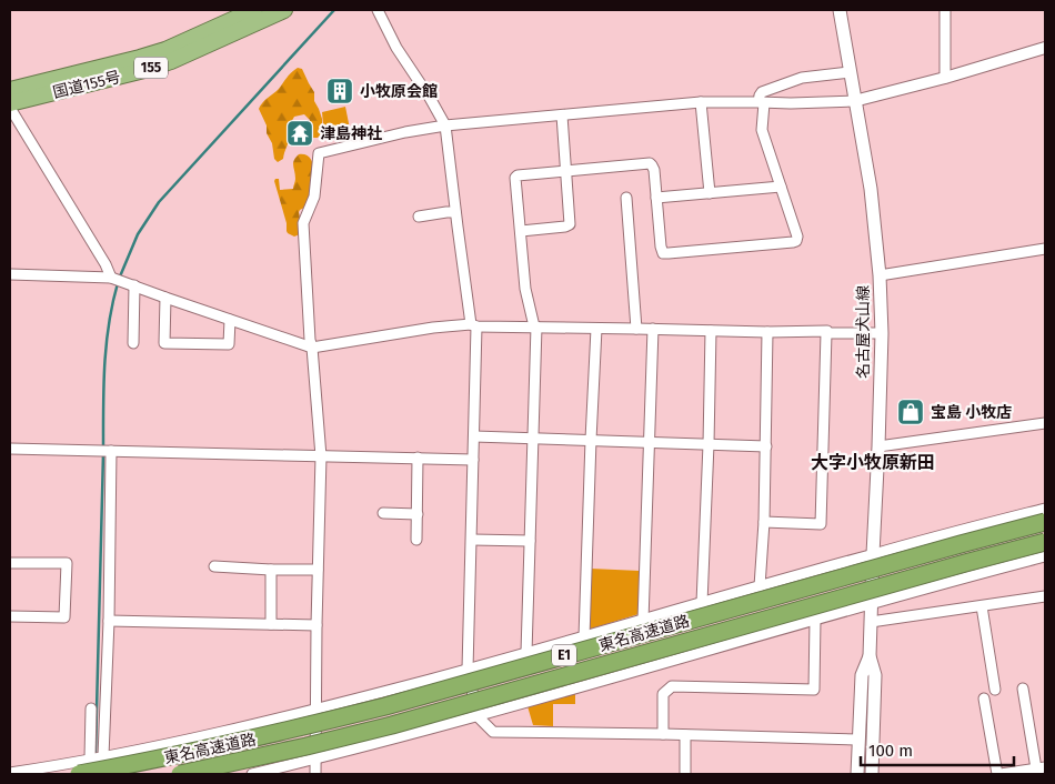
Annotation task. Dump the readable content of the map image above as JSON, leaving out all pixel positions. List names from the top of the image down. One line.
{"streets":{"highway":["155","国道155号","東名高速道路","E1"],"main road":["名古屋犬山線"]},"districts":["大字小牧原新田"],"places":{"building":["小牧原会館"],"temple":["津島神社"],"shop":["宝島 小牧店"]},"scale_bar":"100 m"}
